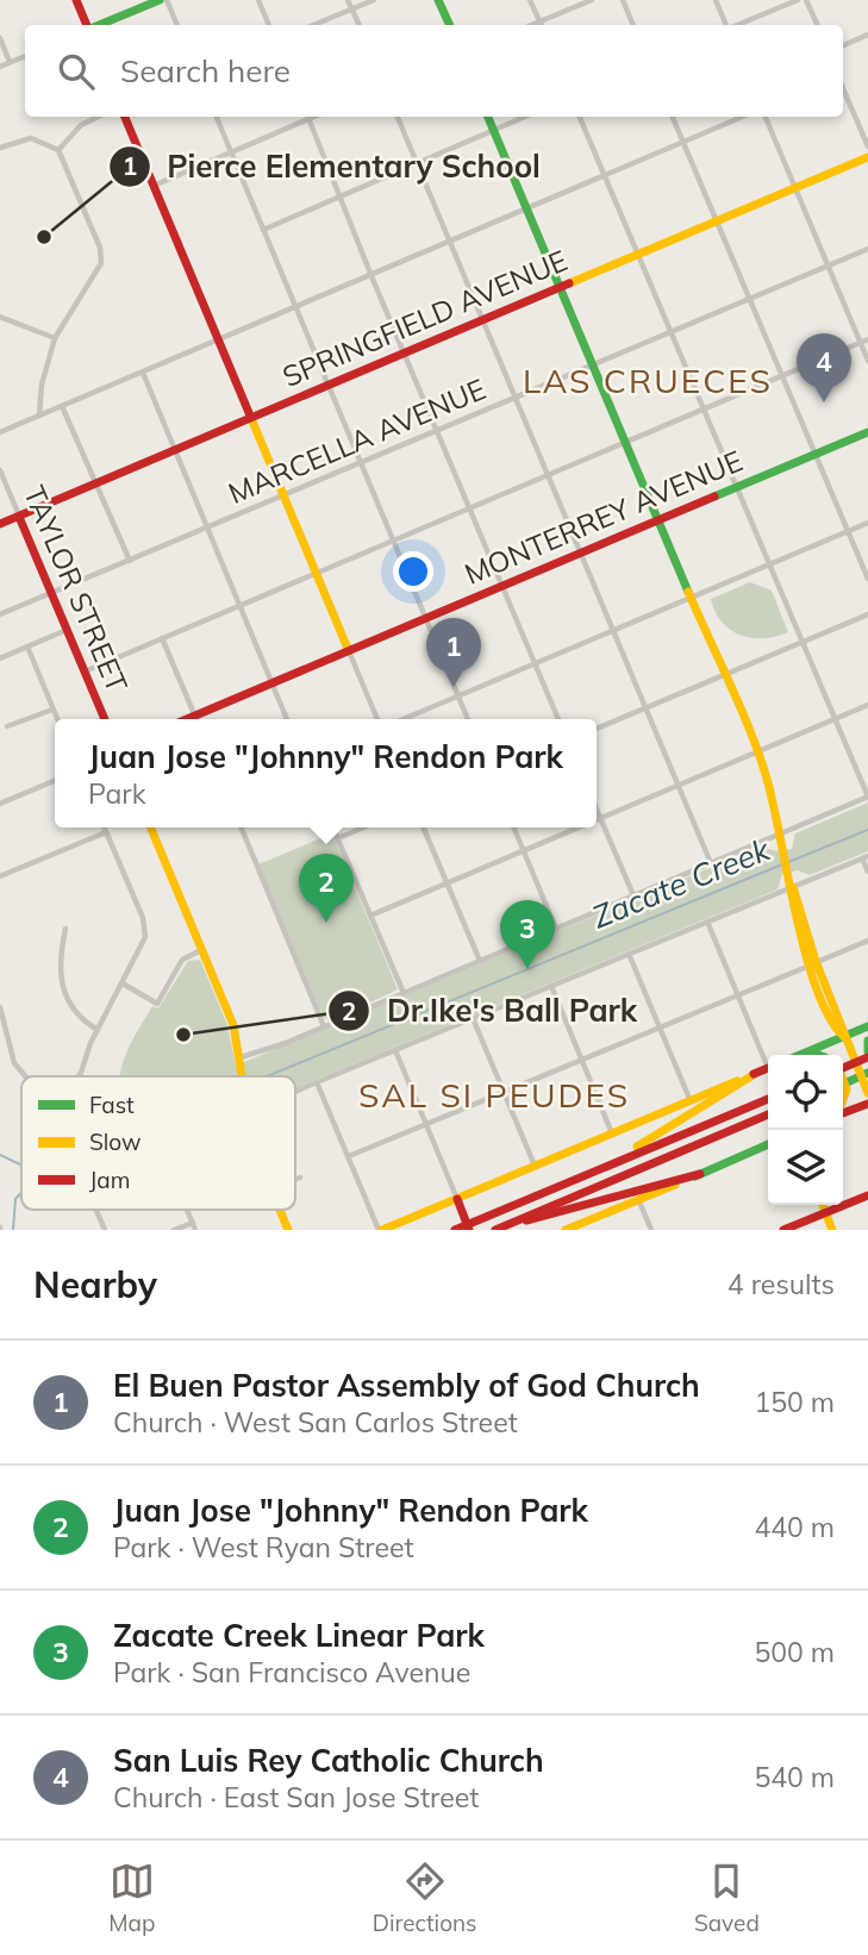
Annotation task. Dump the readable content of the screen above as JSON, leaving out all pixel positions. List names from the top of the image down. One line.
{"streets":{"main road":["SPRINGFIELD AVENUE","MONTERREY AVENUE","TAYLOR STREET"],"street":["MARCELLA AVENUE"]},"crossings":[["SPRINGFIELD AVENUE","TAYLOR STREET"],["MARCELLA AVENUE","TAYLOR STREET"]],"districts":["LAS CRUECES","SAL SI PEUDES"],"water":["Zacate Creek"],"places":["Pierce Elementary School","Dr.Ike's Ball Park"],"legend":["Fast","Slow","Jam"],"page":{"search":"Search here","pins":["4","1","2","3"],"popup":["Juan Jose \"Johnny\" Rendon Park","Park"],"heading":["Nearby","4 results"],"list":[{"mark":"1","name":"El Buen Pastor Assembly of God Church","note":"Church · West San Carlos Street","value":"150 m"},{"mark":"2","name":"Juan Jose \"Johnny\" Rendon Park","note":"Park · West Ryan Street","value":"440 m"},{"mark":"3","name":"Zacate Creek Linear Park","note":"Park · San Francisco Avenue","value":"500 m"},{"mark":"4","name":"San Luis Rey Catholic Church","note":"Church · East San Jose Street","value":"540 m"}],"nav":["Map","Directions","Saved"]}}
